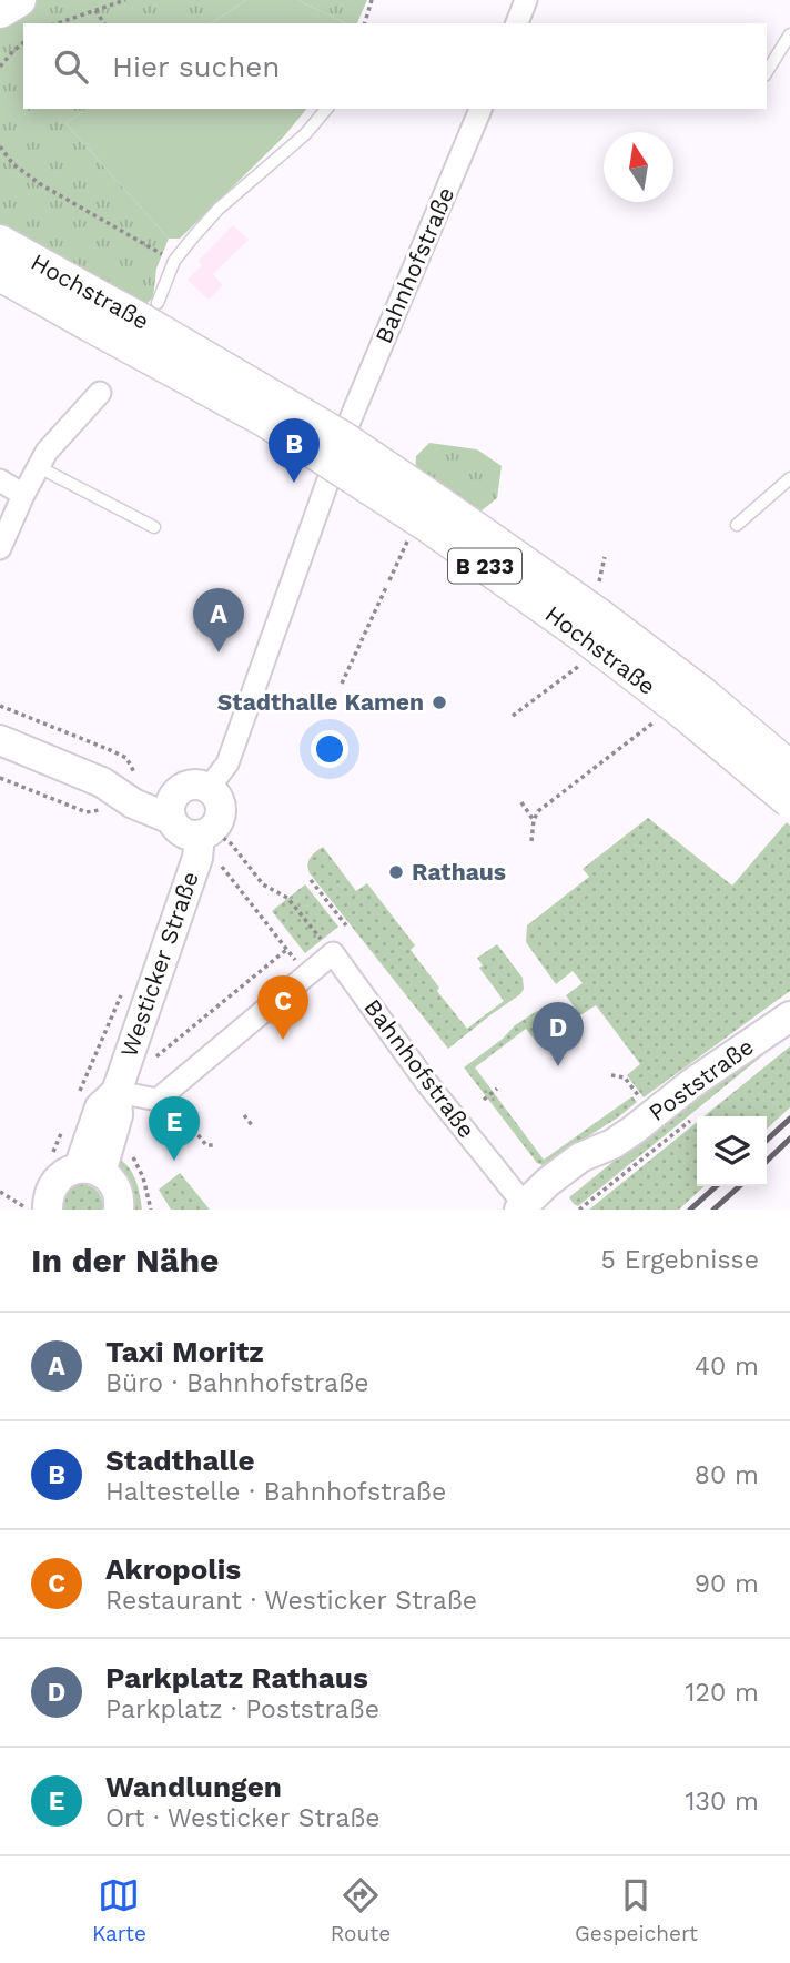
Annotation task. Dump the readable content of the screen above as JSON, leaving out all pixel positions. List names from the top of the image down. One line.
{"streets":{"main road":["Hochstraße","B 233"],"street":["Bahnhofstraße","Westicker Straße","Poststraße"]},"crossings":[["Bahnhofstraße","Poststraße"]],"places":["Stadthalle Kamen","Rathaus"],"north":"top","page":{"search":"Hier suchen","pins":["B","A","C","D","E"],"heading":["In der Nähe","5 Ergebnisse"],"list":[{"mark":"A","name":"Taxi Moritz","note":"Büro · Bahnhofstraße","value":"40 m"},{"mark":"B","name":"Stadthalle","note":"Haltestelle · Bahnhofstraße","value":"80 m"},{"mark":"C","name":"Akropolis","note":"Restaurant · Westicker Straße","value":"90 m"},{"mark":"D","name":"Parkplatz Rathaus","note":"Parkplatz · Poststraße","value":"120 m"},{"mark":"E","name":"Wandlungen","note":"Ort · Westicker Straße","value":"130 m"}],"nav":["Karte","Route","Gespeichert"]}}
